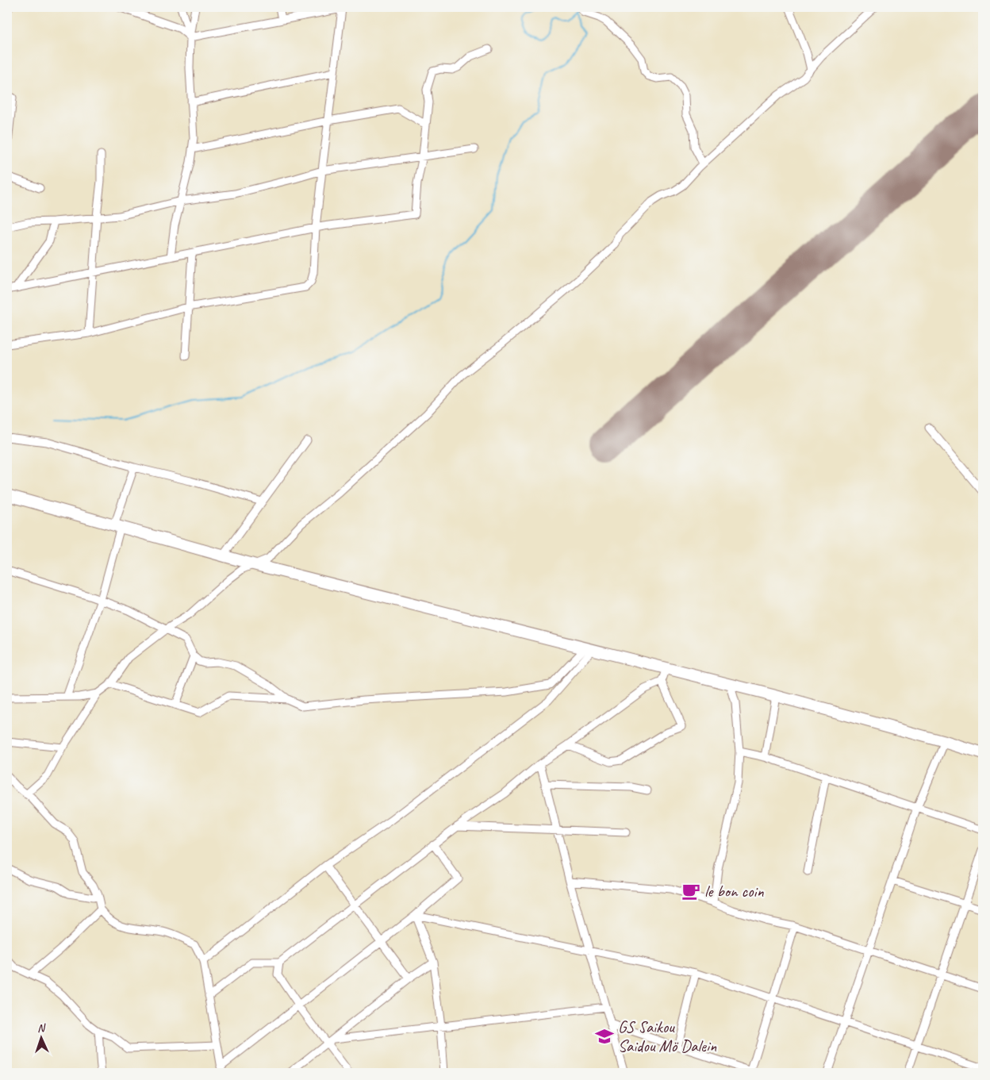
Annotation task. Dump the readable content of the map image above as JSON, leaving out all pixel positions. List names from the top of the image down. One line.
{"places":{"cafe":["le bon coin"],"school or university":["GS Saikou Saidou Mö Dalein"]},"north":"top"}
